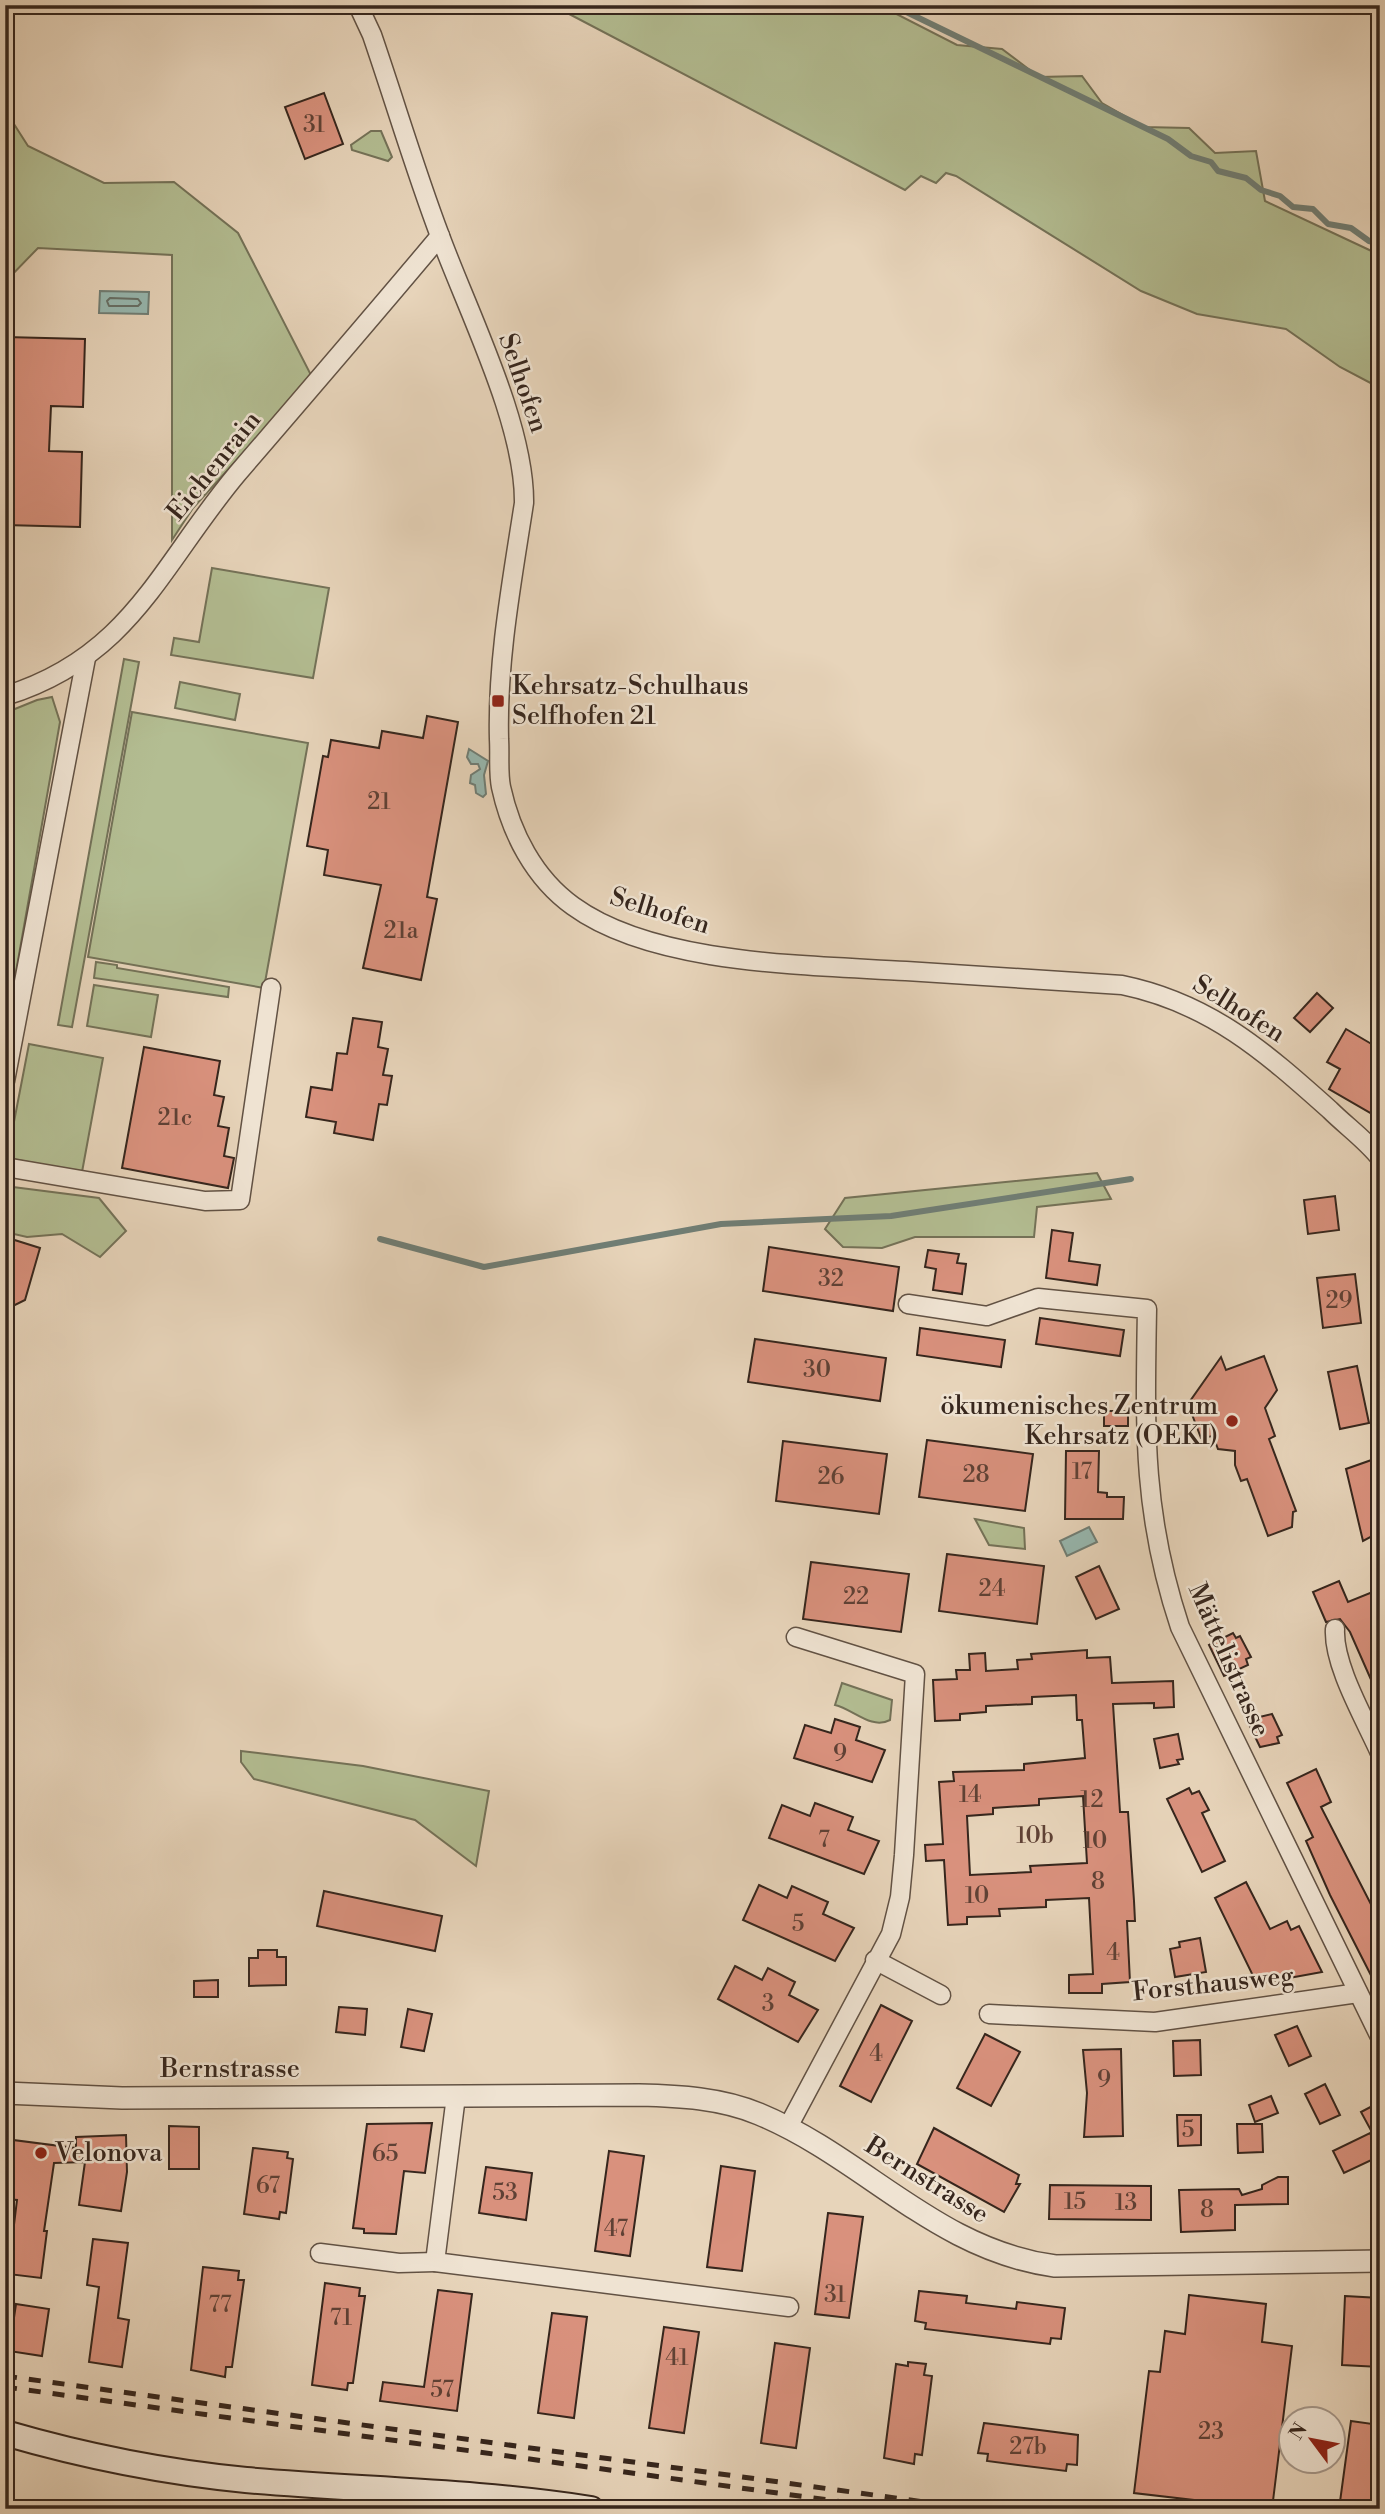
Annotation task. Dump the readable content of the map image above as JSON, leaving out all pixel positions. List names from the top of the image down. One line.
{"streets":{"street":["Selhofen","Eichenrain","Mättelistrasse","Forsthausweg","Bernstrasse"]},"crossings":[["Selhofen","Eichenrain"],["Mättelistrasse","Forsthausweg"]],"places":{"transit":["Kehrsatz-Schulhaus Selfhofen 21"],"other":["ökumenisches Zentrum Kehrsatz (OEKI)","Velonova"]},"house_numbers":["31","21","21a","21c","32","29","30","17","28","26","24","22","9","14","12","10b","7","10","8","10","5","4","3","4","9","5","65","67","53","15","13","8","47","31","77","71","41","57","23","27b"],"north":"top left"}
